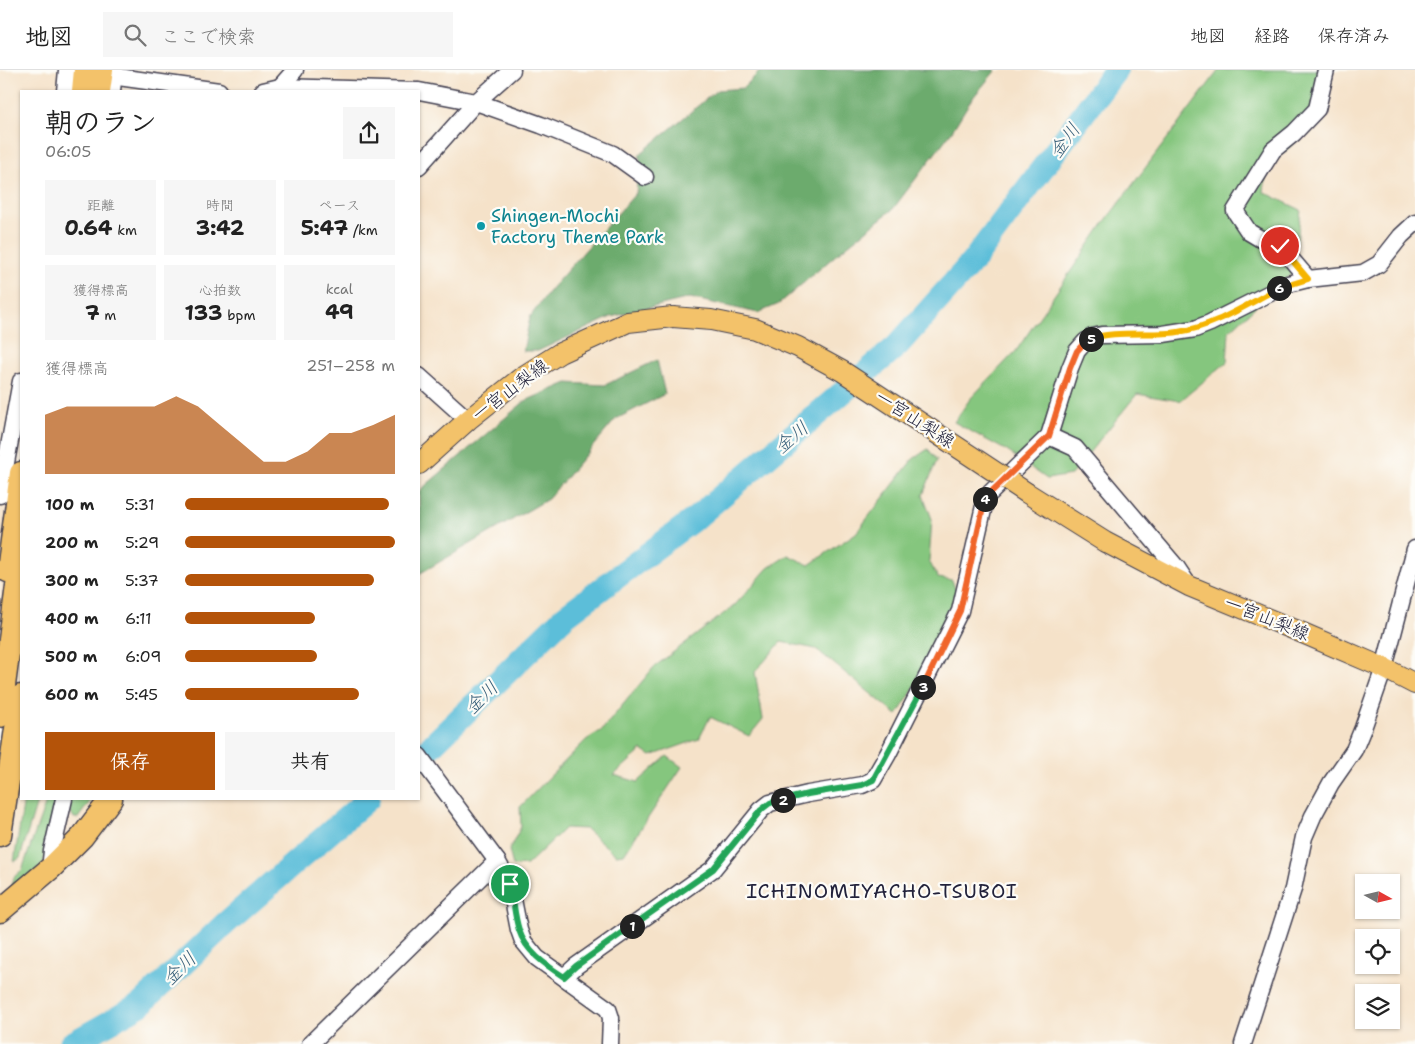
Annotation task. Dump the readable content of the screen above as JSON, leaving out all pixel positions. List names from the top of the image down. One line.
{"streets":{"main road":["一宮山梨線"]},"districts":["ICHINOMIYACHO-TSUBOI"],"water":["金川"],"places":["Shingen-Mochi Factory Theme Park"],"north":"right","page":{"header":"地図","search":"ここで検索","nav":["地図","経路","保存済み"],"heading":["朝のラン","06:05"],"stats":[["距離","0.64 km"],["時間","3:42"],["ペース","5:47 /km"],["獲得標高","7 m"],["心拍数","133 bpm"],["kcal","49"]],"pins":["6","5","4","3","2","1"],"chart":["獲得標高","251–258 m"],"list":[{"name":"100 m","note":"5:31"},{"name":"200 m","note":"5:29"},{"name":"300 m","note":"5:37"},{"name":"400 m","note":"6:11"},{"name":"500 m","note":"6:09"},{"name":"600 m","note":"5:45"}],"buttons":["保存","共有"]}}
